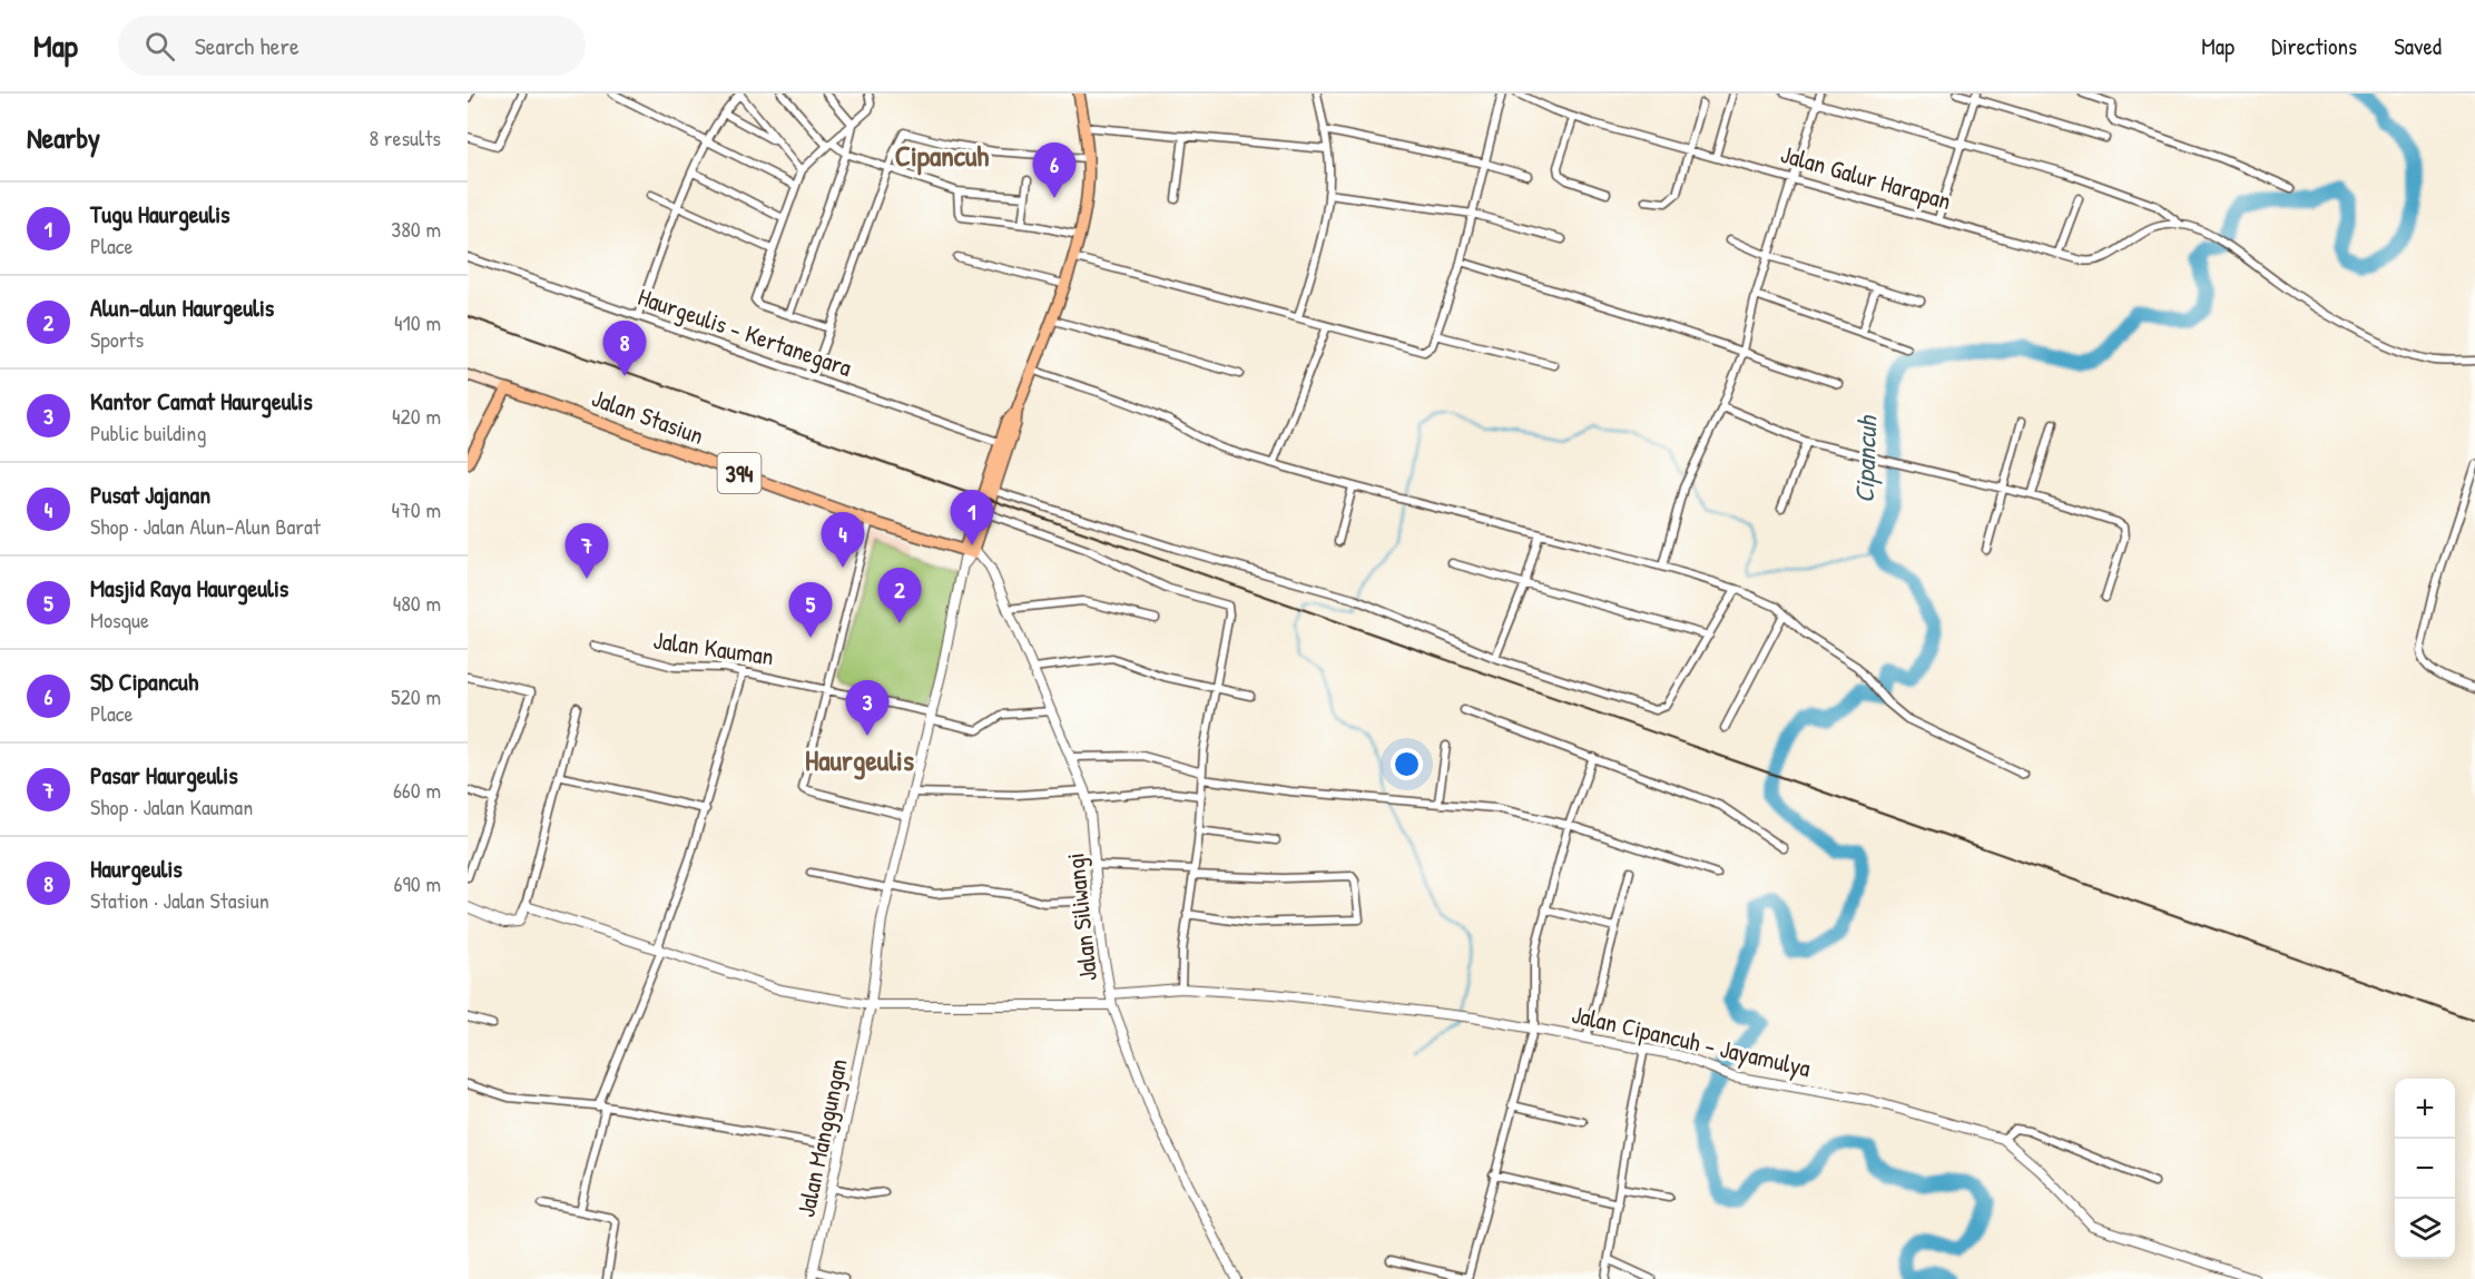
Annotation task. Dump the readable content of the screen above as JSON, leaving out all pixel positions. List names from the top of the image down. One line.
{"streets":{"main road":["Jalan Stasiun","394"],"street":["Jalan Galur Harapan","Haurgeulis - Kertanegara","Jalan Kauman","Jalan Siliwangi","Jalan Cipancuh - Jayamulya","Jalan Manggungan"]},"crossings":[["Jalan Stasiun","Jalan Siliwangi"],["Jalan Stasiun","Jalan Manggungan"],["Jalan Kauman","Jalan Siliwangi"],["Jalan Kauman","Jalan Manggungan"],["Jalan Siliwangi","Jalan Cipancuh - Jayamulya"],["Jalan Siliwangi","Jalan Manggungan"]],"districts":["Cipancuh","Haurgeulis"],"water":["Cipancuh"],"page":{"header":"Map","search":"Search here","nav":["Map","Directions","Saved"],"heading":["Nearby","8 results"],"pins":["6","8","1","4","7","2","5","3"],"list":[{"mark":"1","name":"Tugu Haurgeulis","note":"Place","value":"380 m"},{"mark":"2","name":"Alun-alun Haurgeulis","note":"Sports","value":"410 m"},{"mark":"3","name":"Kantor Camat Haurgeulis","note":"Public building","value":"420 m"},{"mark":"4","name":"Pusat Jajanan","note":"Shop · Jalan Alun-Alun Barat","value":"470 m"},{"mark":"5","name":"Masjid Raya Haurgeulis","note":"Mosque","value":"480 m"},{"mark":"6","name":"SD Cipancuh","note":"Place","value":"520 m"},{"mark":"7","name":"Pasar Haurgeulis","note":"Shop · Jalan Kauman","value":"660 m"},{"mark":"8","name":"Haurgeulis","note":"Station · Jalan Stasiun","value":"690 m"}],"map_buttons":["+","−"]}}
